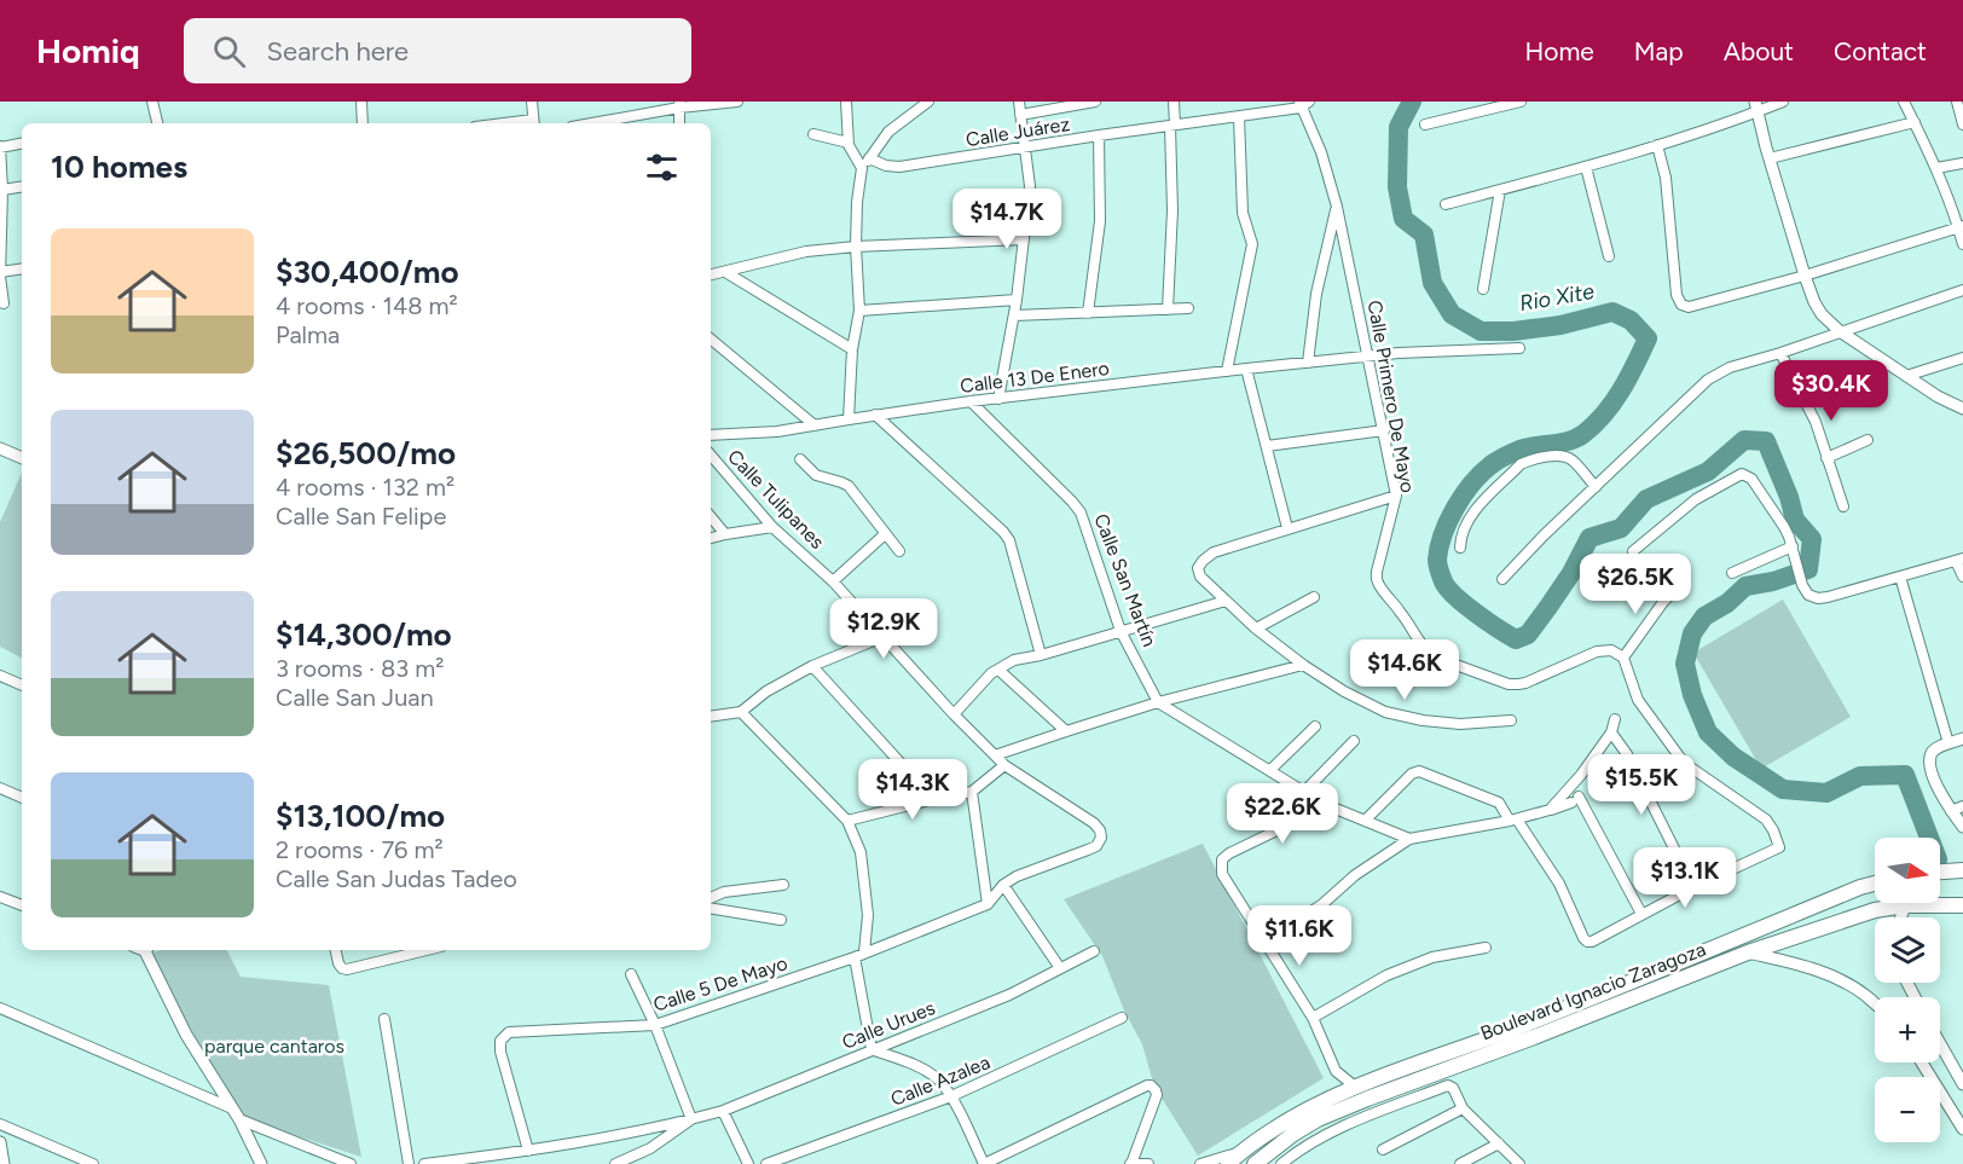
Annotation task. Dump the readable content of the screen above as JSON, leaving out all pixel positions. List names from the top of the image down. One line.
{"streets":{"main road":["Boulevard Ignacio Zaragoza"],"street":["Calle Juárez","Calle 13 De Enero","Calle Primero De Mayo","Calle Tulipanes","Calle San Martín","Calle 5 De Mayo","Calle Urues","Calle Azalea"]},"crossings":[["Calle Juárez","Calle Primero De Mayo"],["Calle 13 De Enero","Calle Primero De Mayo"],["Calle 13 De Enero","Calle San Martín"],["Calle Tulipanes","Calle 5 De Mayo"],["Calle 5 De Mayo","Calle Urues"]],"water":["Rio Xite"],"parks":["parque cantaros"],"north":"right","page":{"header":"Homiq","search":"Search here","nav":["Home","Map","About","Contact"],"heading":"10 homes","price":["$14.7K","$30.4K","$26.5K","$12.9K","$14.6K","$15.5K","$14.3K","$22.6K","$13.1K","$11.6K"],"list":[{"name":"$30,400/mo","note":"4 rooms · 148 m² · Palma"},{"name":"$26,500/mo","note":"4 rooms · 132 m² · Calle San Felipe"},{"name":"$14,300/mo","note":"3 rooms · 83 m² · Calle San Juan"},{"name":"$13,100/mo","note":"2 rooms · 76 m² · Calle San Judas Tadeo"}],"map_buttons":["+","−"]}}
